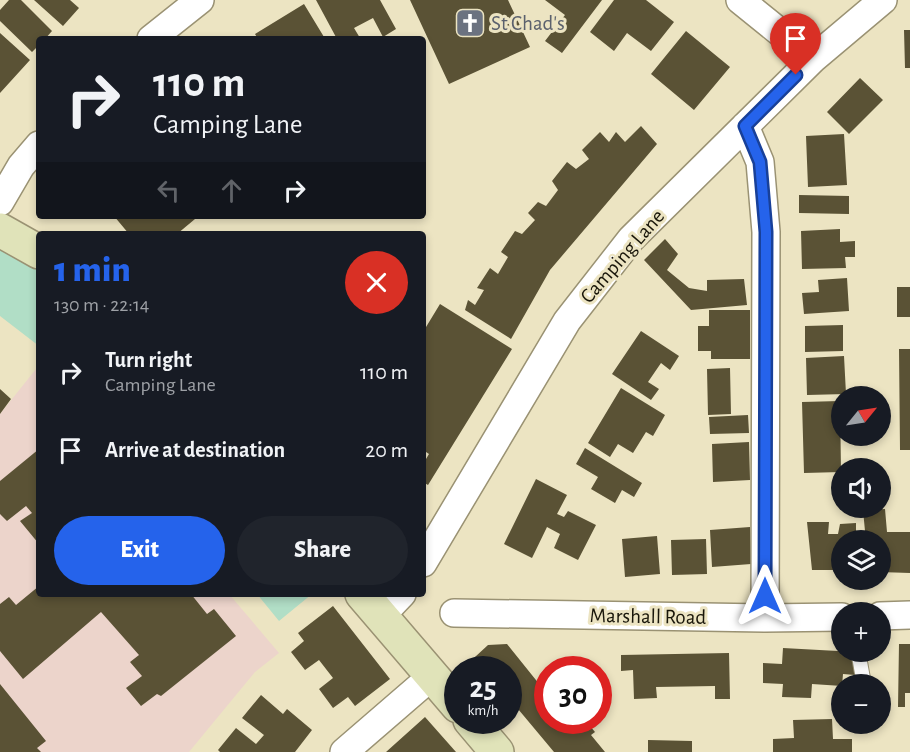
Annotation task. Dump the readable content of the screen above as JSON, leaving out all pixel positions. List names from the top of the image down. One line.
{"streets":{"street":["Camping Lane","Marshall Road"]},"places":{"church":["St Chad's"]},"north":"top right","page":{"turn":["110 m","Camping Lane"],"heading":["1 min","130 m · 22:14"],"list":[{"name":"Turn right","note":"Camping Lane","value":"110 m"},{"name":"Arrive at destination","value":"20 m"}],"map_buttons":["+","−"],"buttons":["Exit","Share"],"speed":"25 km/h","limit":"30"}}
